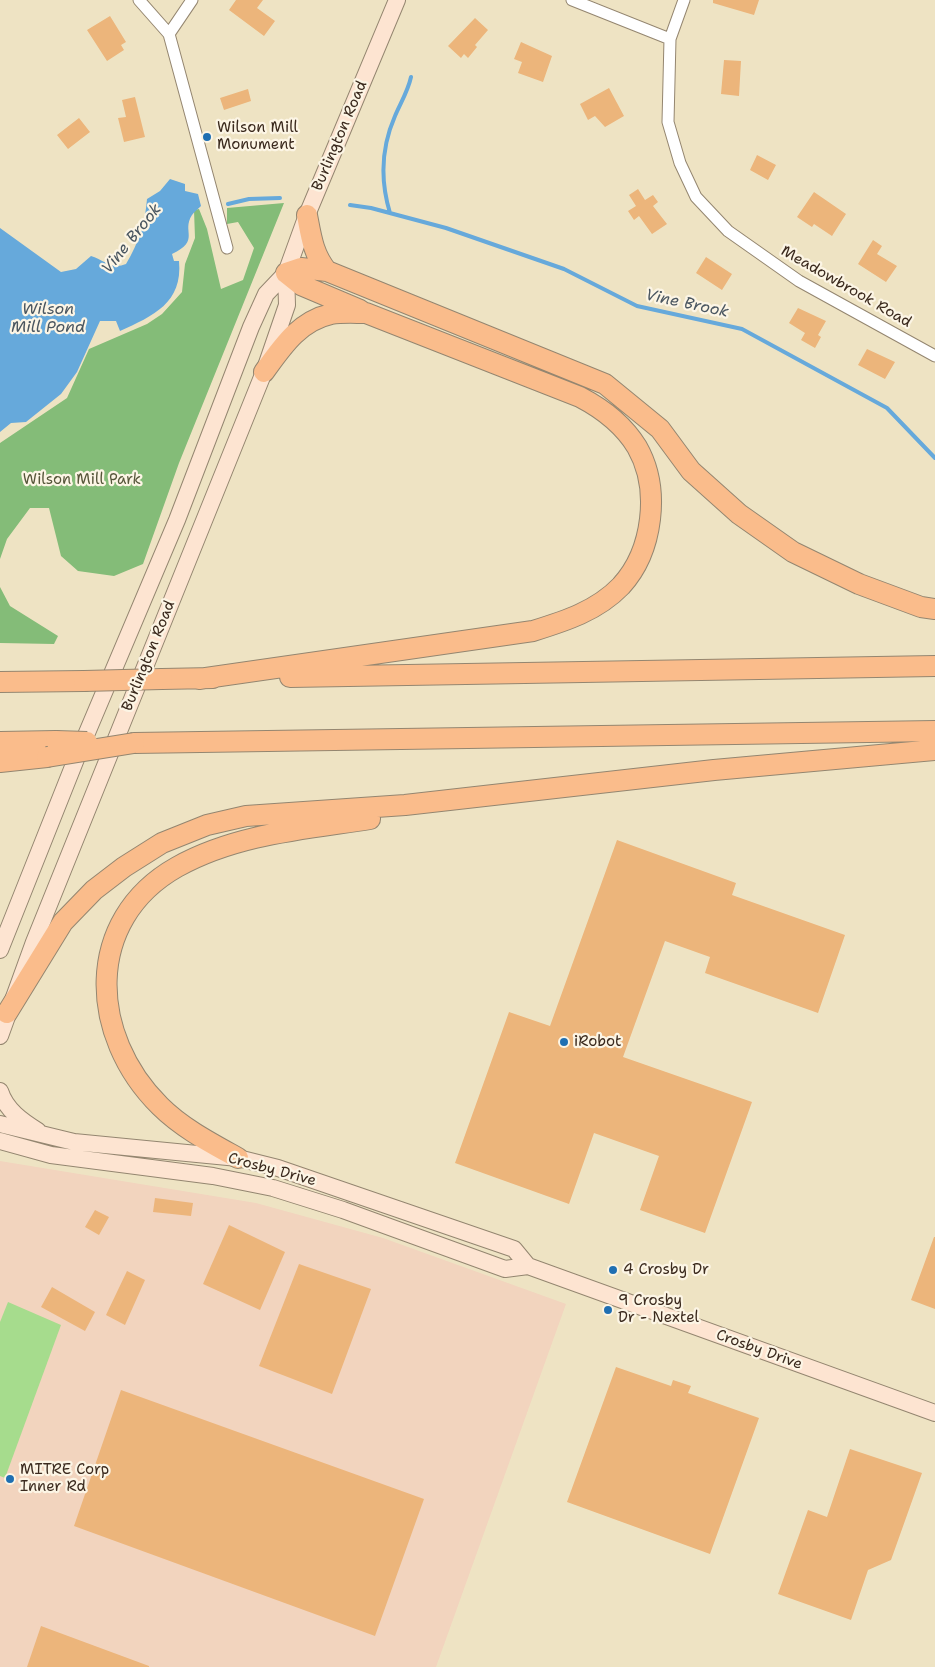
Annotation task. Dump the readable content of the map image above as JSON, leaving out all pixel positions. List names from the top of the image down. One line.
{"streets":{"main road":["Burlington Road","Crosby Drive"],"street":["Meadowbrook Road"]},"water":["Vine Brook","Wilson Mill Pond"],"parks":["Wilson Mill Park"],"places":["Wilson Mill Monument","iRobot","4 Crosby Dr","9 Crosby Dr - Nextel","MITRE Corp Inner Rd"]}
